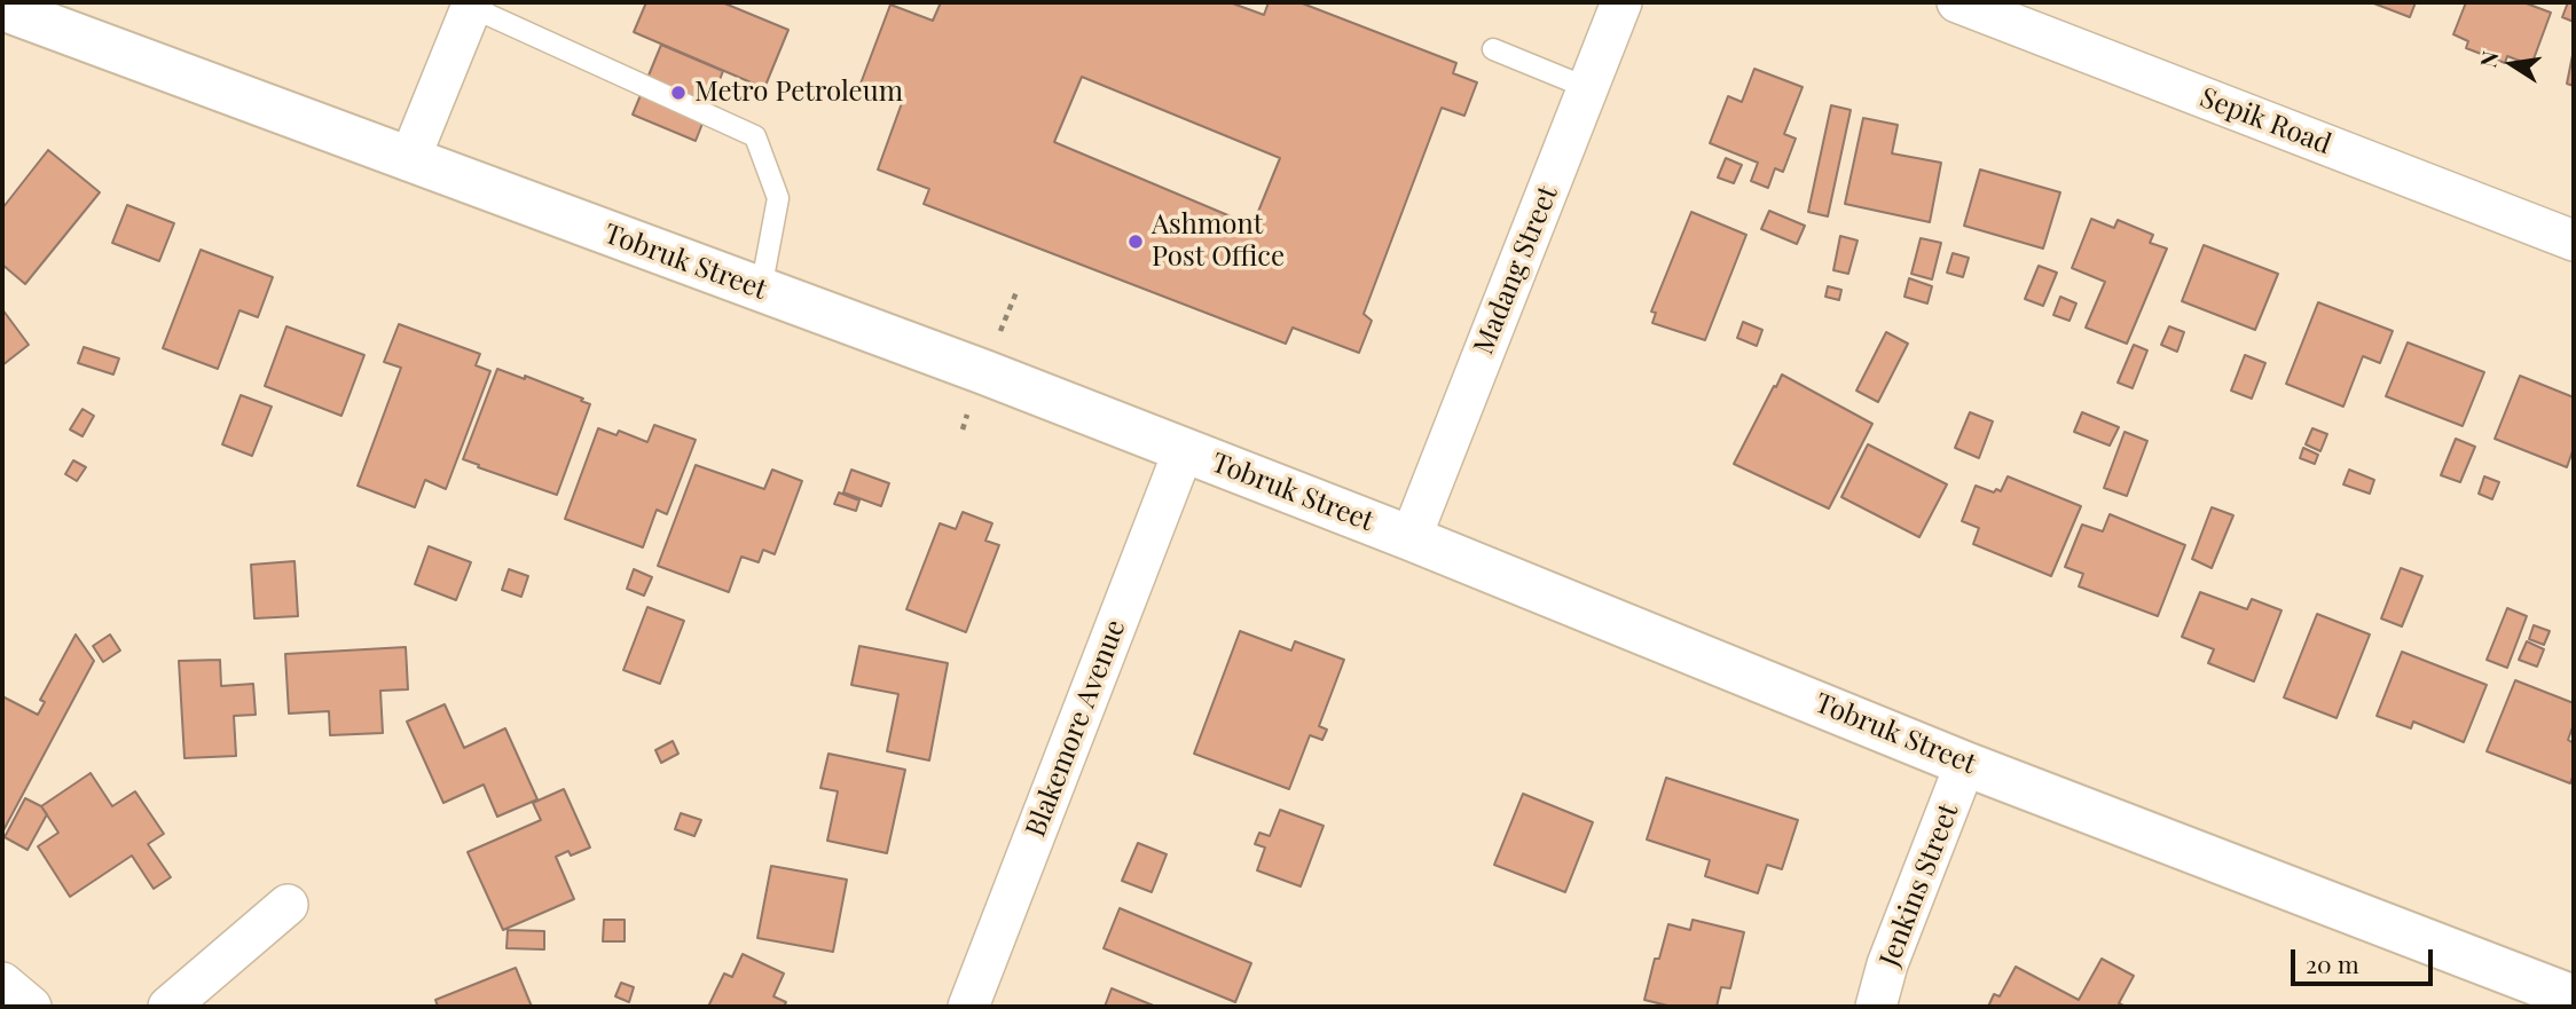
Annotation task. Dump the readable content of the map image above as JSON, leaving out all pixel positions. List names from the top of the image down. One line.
{"streets":{"street":["Sepik Road","Tobruk Street","Madang Street","Blakemore Avenue","Jenkins Street"]},"crossings":[["Tobruk Street","Madang Street"],["Tobruk Street","Blakemore Avenue"],["Tobruk Street","Jenkins Street"]],"places":["Metro Petroleum","Ashmont Post Office"],"scale_bar":"20 m","north":"left"}
